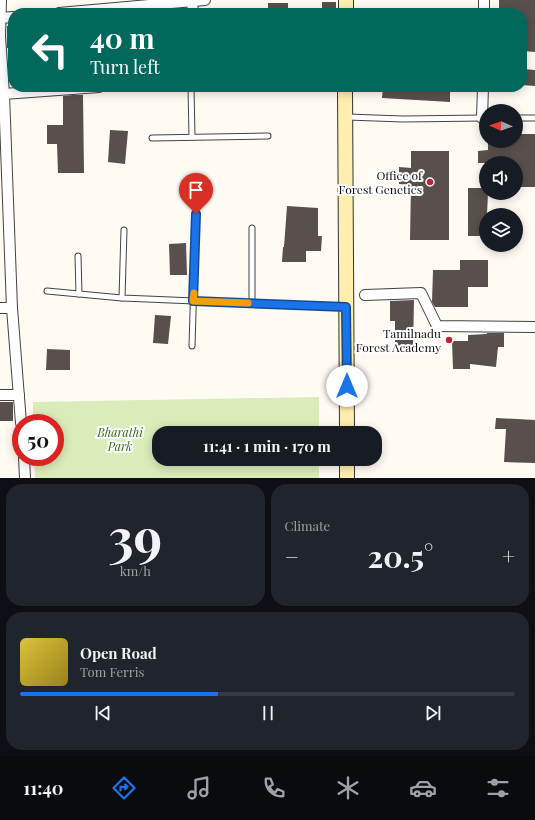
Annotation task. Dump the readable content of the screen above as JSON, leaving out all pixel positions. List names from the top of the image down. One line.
{"parks":["Bharathi Park"],"places":["Office of Forest Genetics","Tamilnadu Forest Academy"],"north":"left","page":{"turn":["40 m","Turn left"],"limit":"50","trip":"11:41 · 1 min · 170 m","tile":[["39","km/h"],"Climate"],"heat":["−","20.5°","+"],"song":["Open Road","Tom Ferris"],"tabs":"11:40"}}
